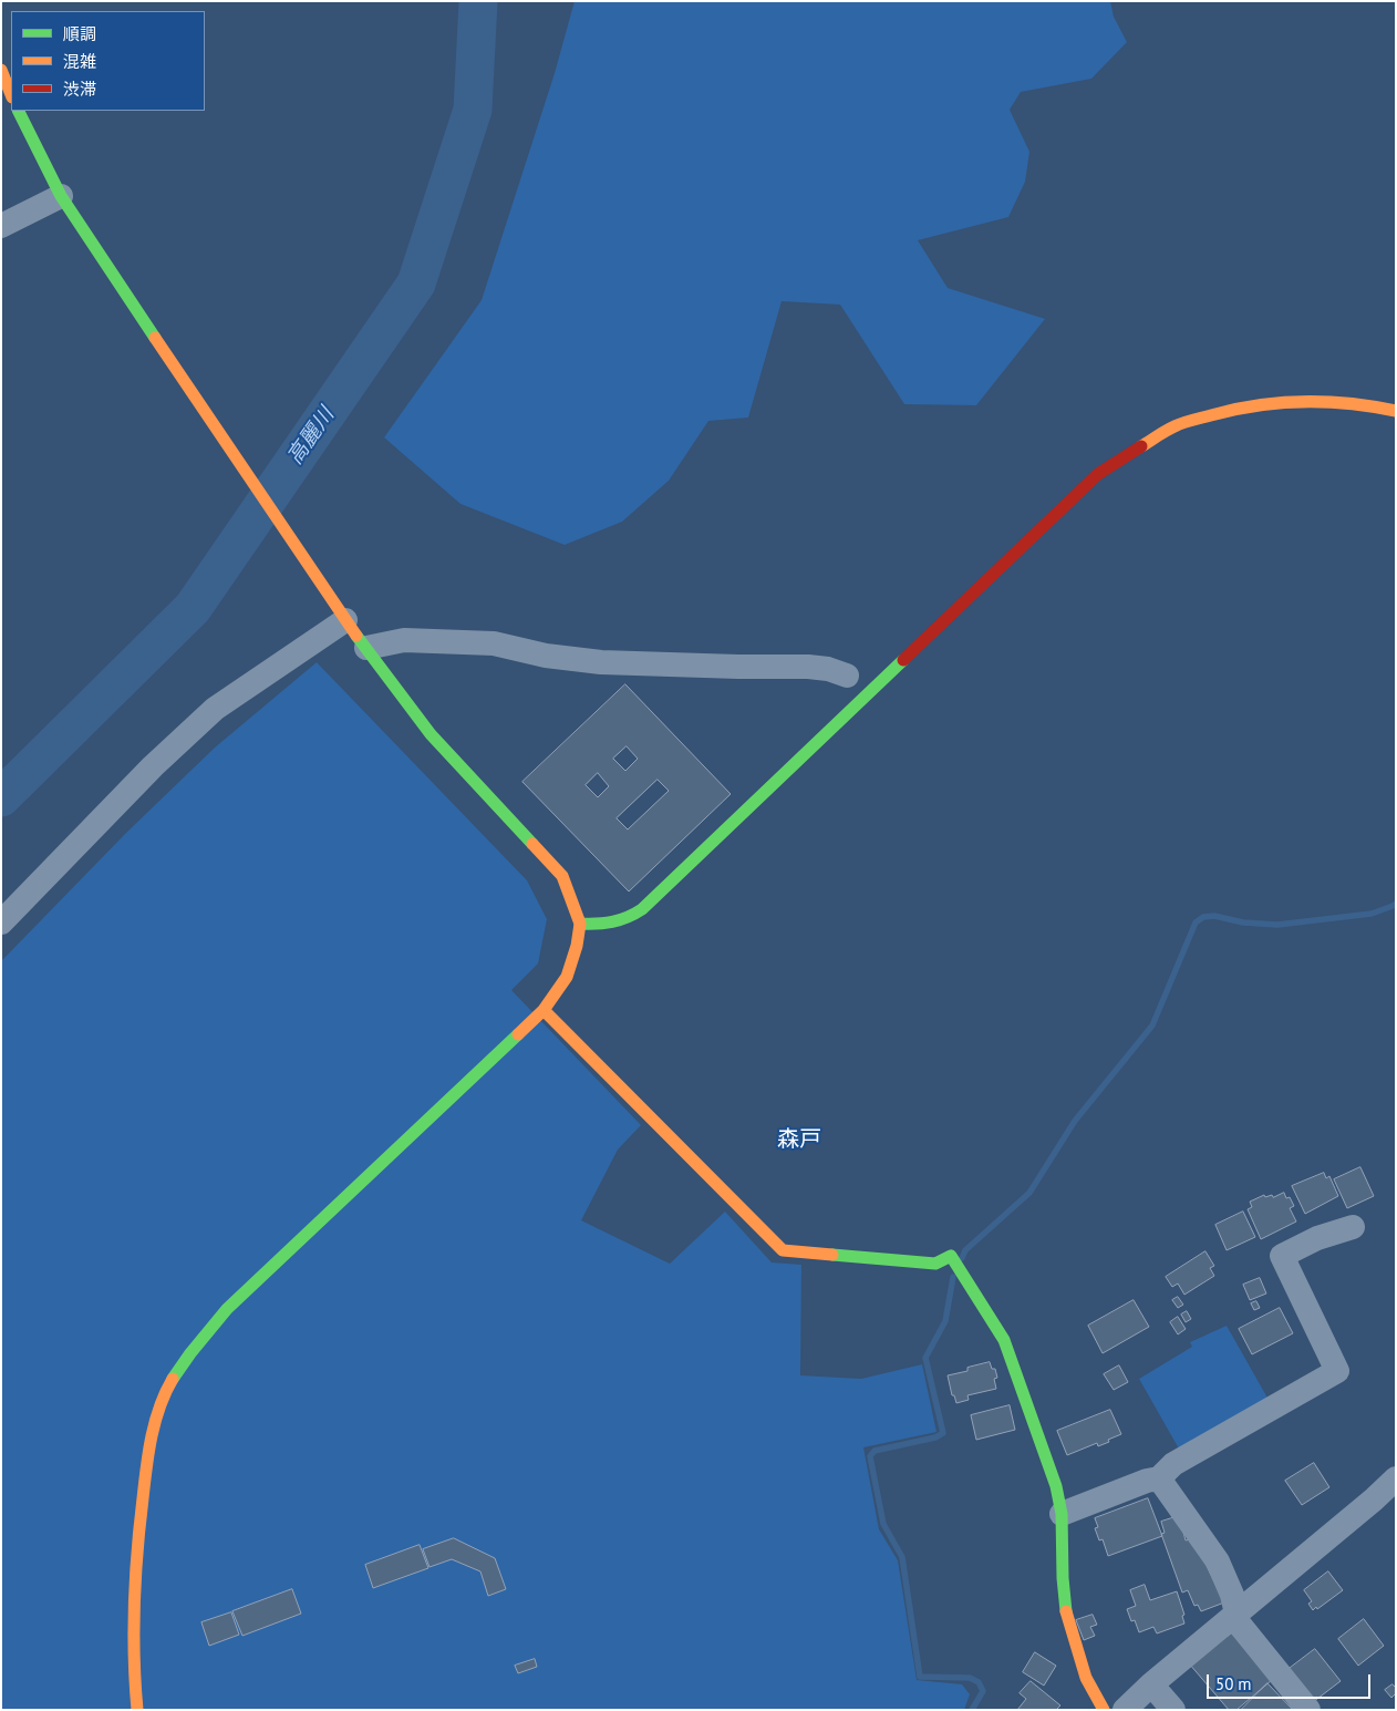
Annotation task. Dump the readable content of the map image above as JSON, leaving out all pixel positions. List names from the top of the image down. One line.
{"districts":["森戸"],"water":["高麗川"],"legend":["順調","混雑","渋滞"],"scale_bar":"50 m"}
